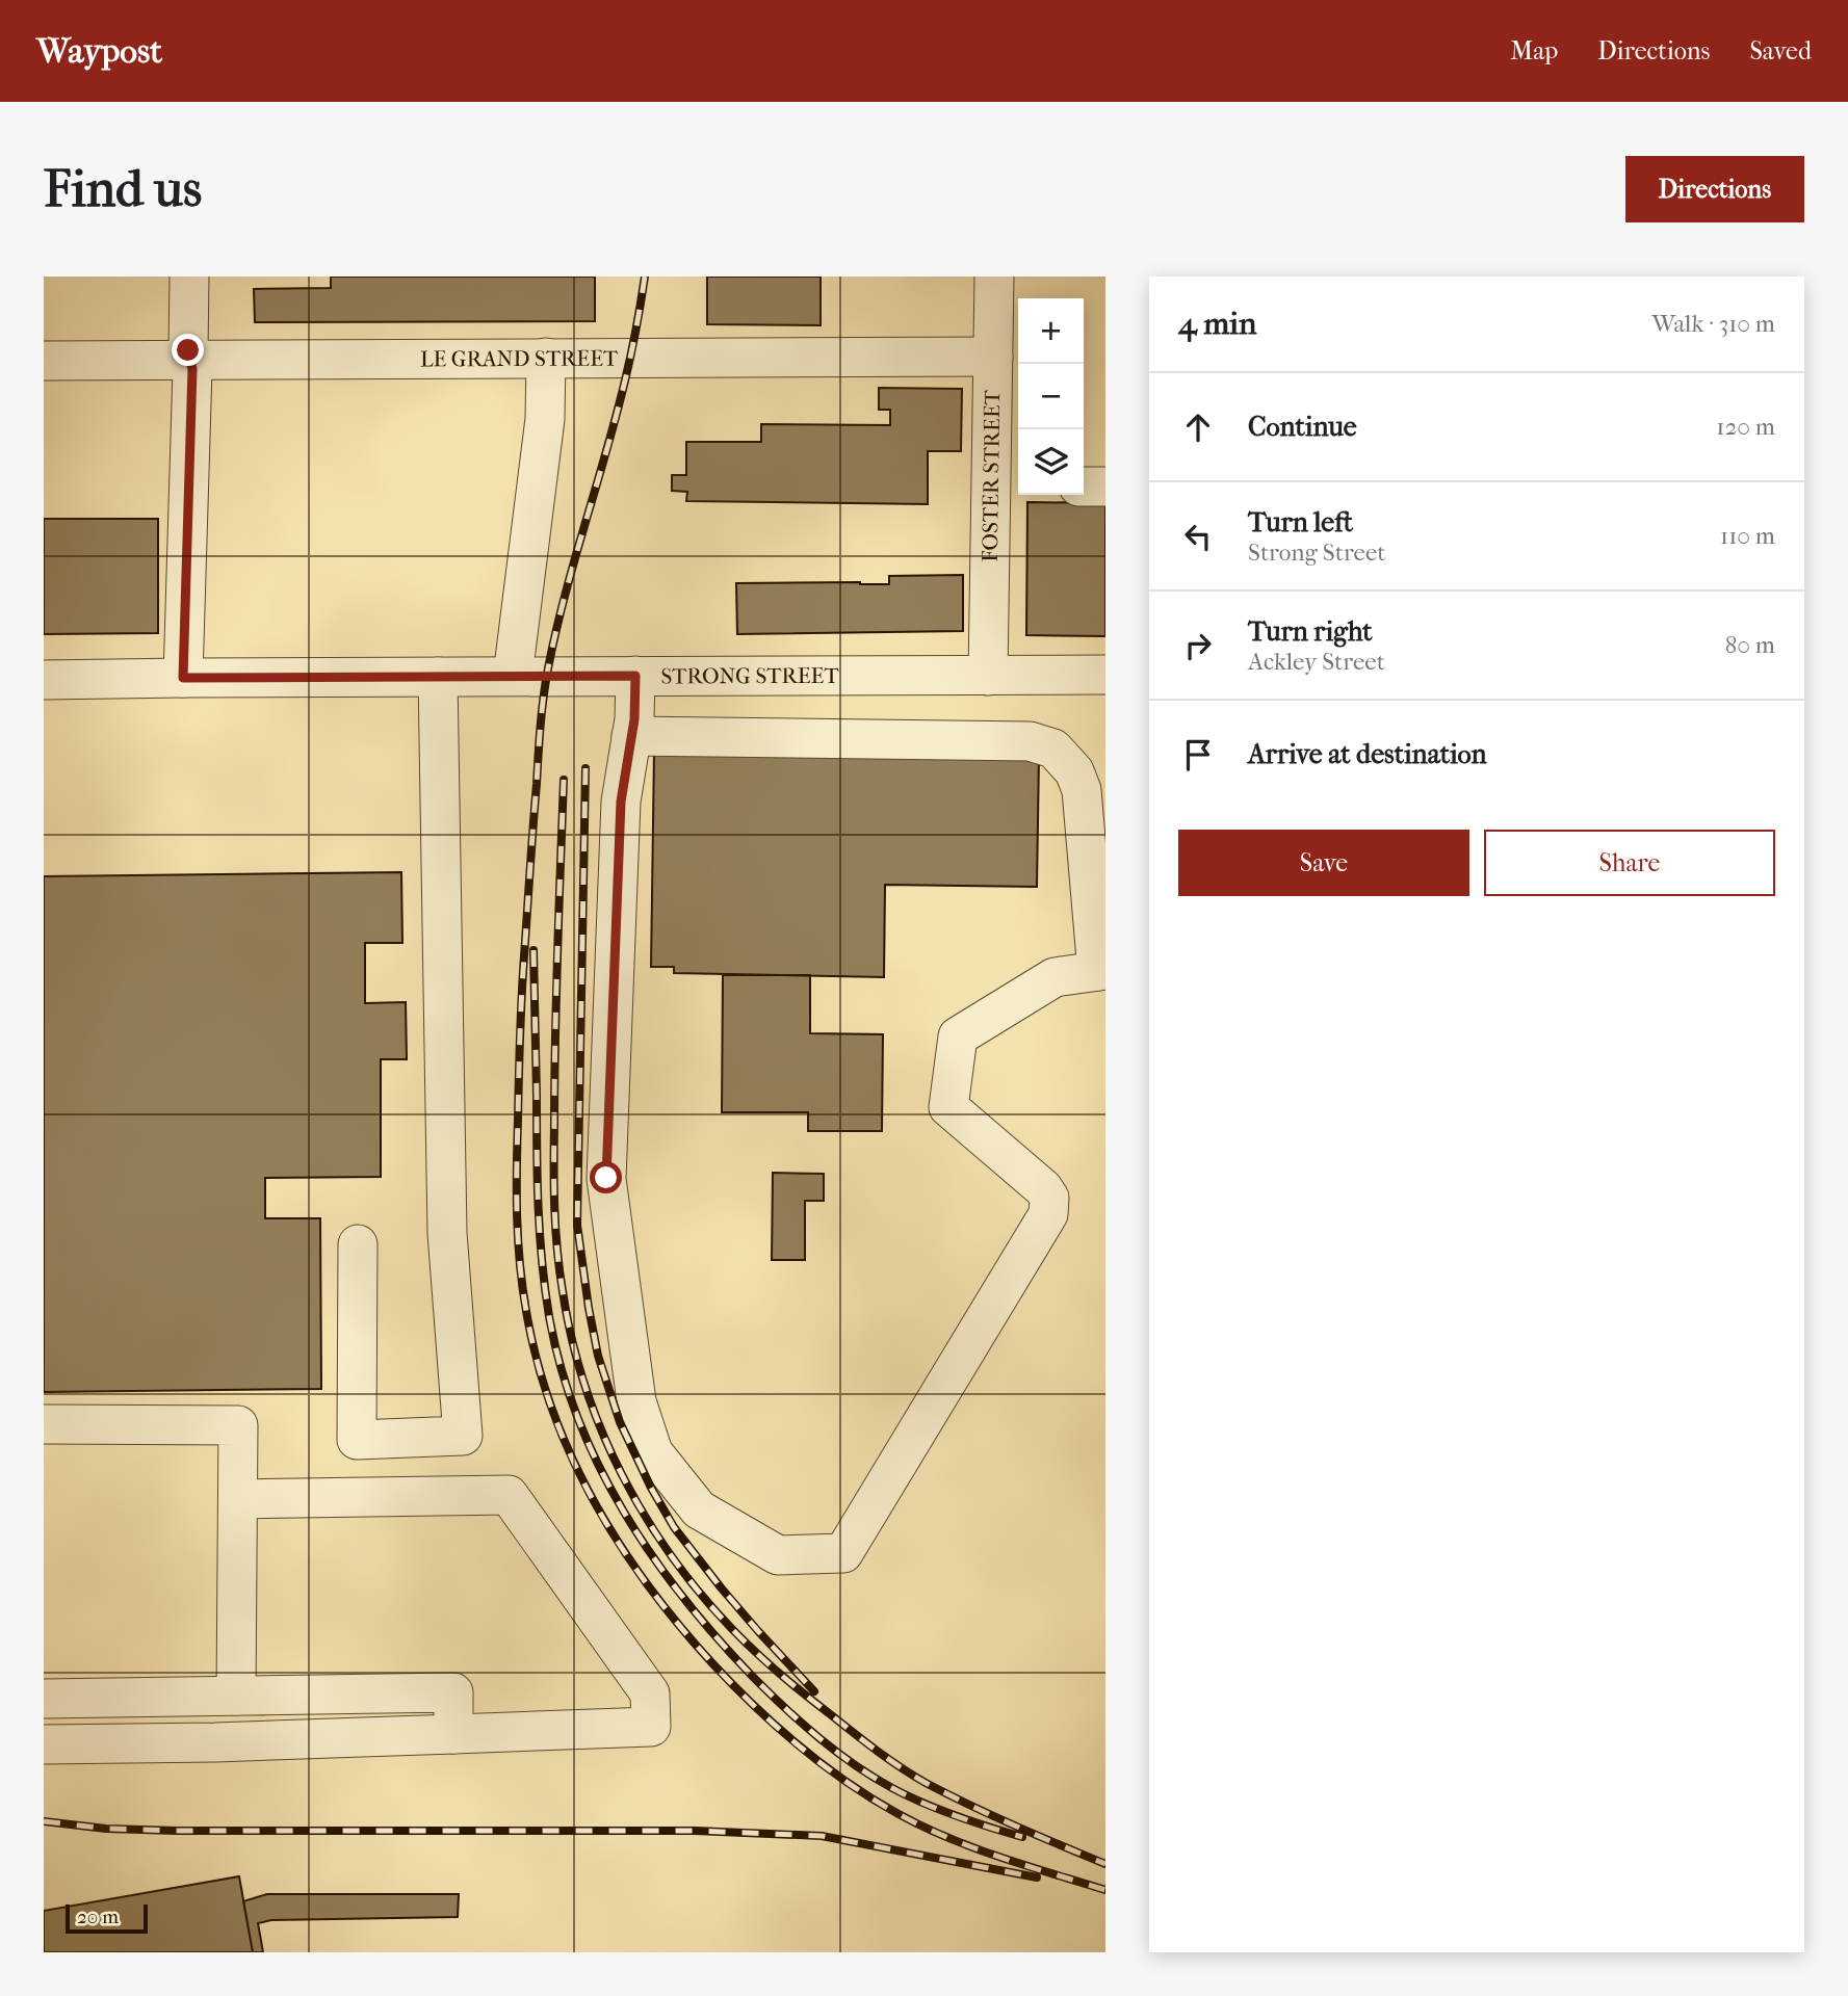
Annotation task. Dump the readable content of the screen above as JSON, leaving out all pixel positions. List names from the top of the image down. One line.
{"streets":{"street":["LE GRAND STREET","FOSTER STREET","STRONG STREET"]},"crossings":[["LE GRAND STREET","FOSTER STREET"],["FOSTER STREET","STRONG STREET"]],"scale_bar":"20 m","page":{"header":"Waypost","nav":["Map","Directions","Saved"],"buttons":["Directions",["Save","Share"]],"title":"Find us","heading":["4 min","Walk · 310 m"],"map_buttons":["+","−"],"list":[["Continue","120 m"],["Turn left","Strong Street","110 m"],["Turn right","Ackley Street","80 m"],"Arrive at destination"],"scale":"20 m"}}
